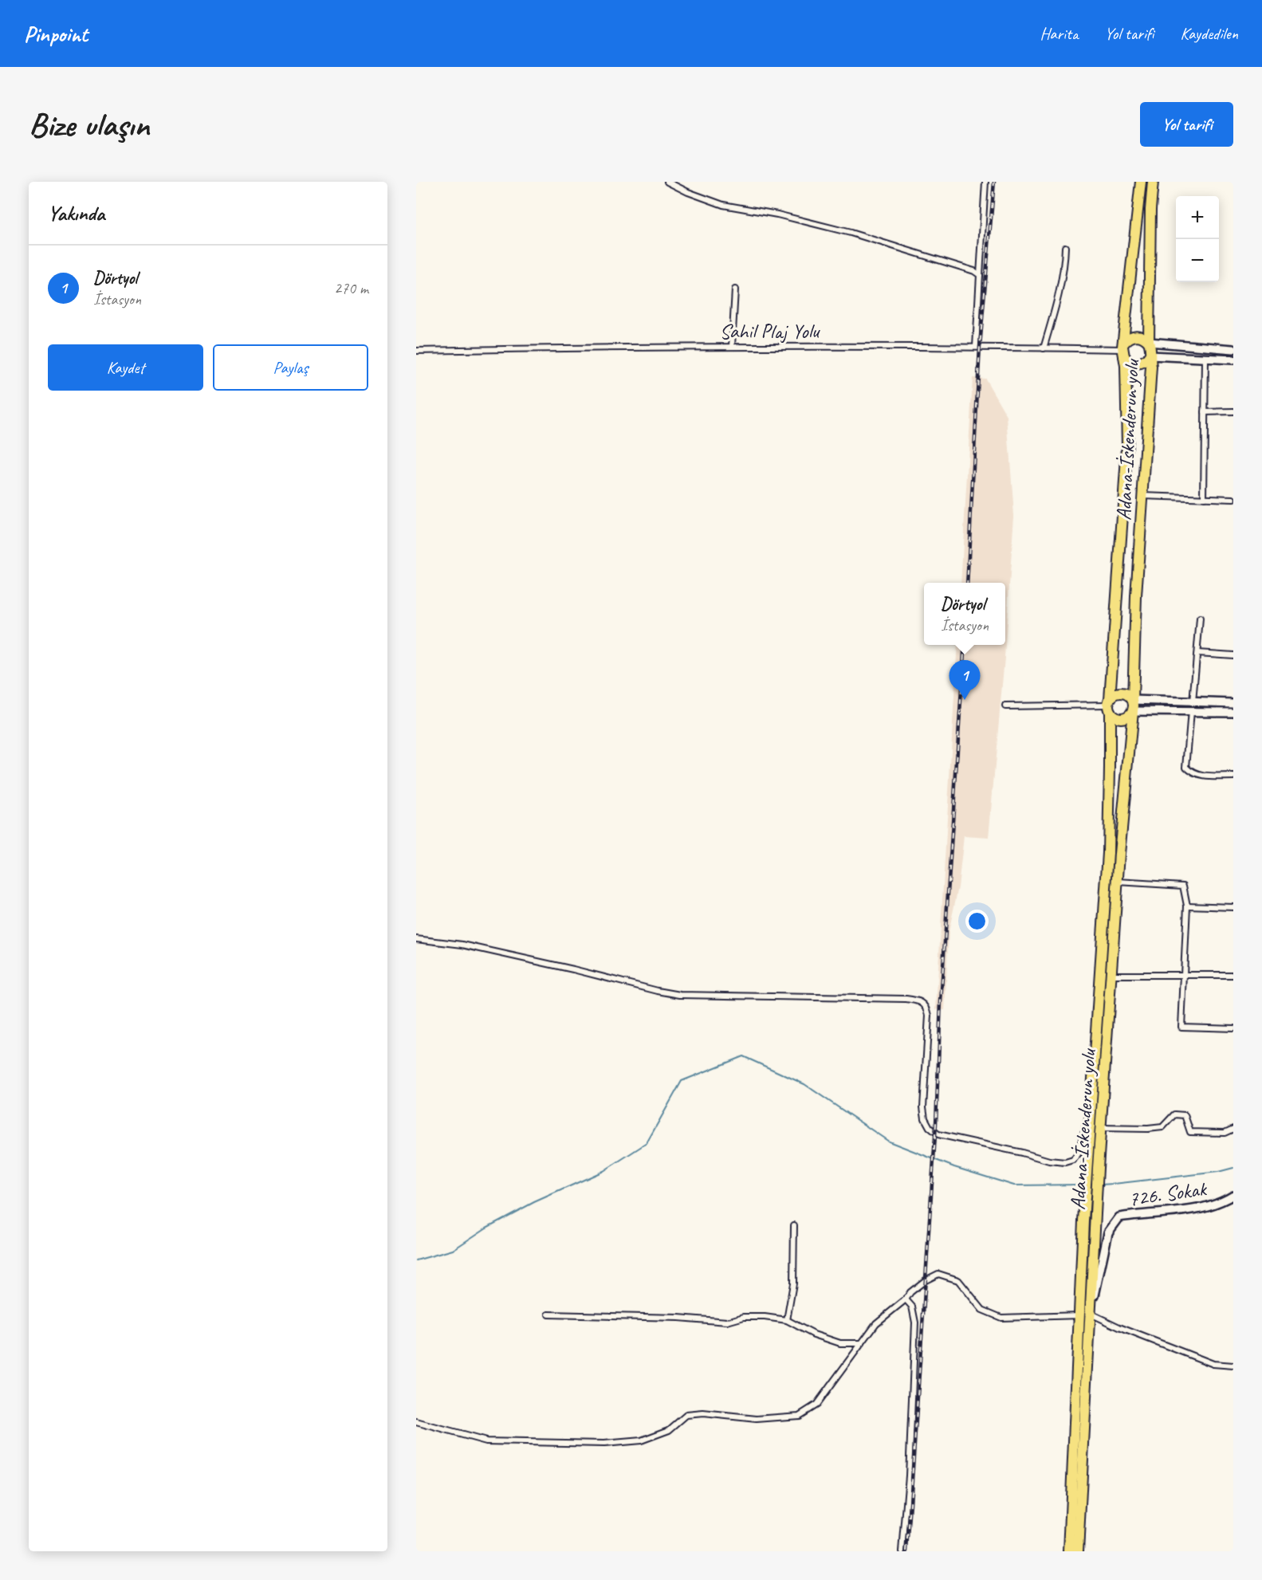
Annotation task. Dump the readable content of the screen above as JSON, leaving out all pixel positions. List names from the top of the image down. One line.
{"streets":{"highway":["Adana-İskenderun yolu"],"street":["Sahil Plaj Yolu","726. Sokak"]},"crossings":[["Sahil Plaj Yolu","Adana-İskenderun yolu"],["Adana-İskenderun yolu","726. Sokak"]],"page":{"header":"Pinpoint","nav":["Harita","Yol tarifi","Kaydedilen"],"buttons":["Yol tarifi",["Kaydet","Paylaş"]],"title":"Bize ulaşın","heading":"Yakında","map_buttons":["+","−"],"list":[{"mark":"1","name":"Dörtyol","note":"İstasyon","value":"270 m"}],"popup":["Dörtyol","İstasyon"],"pins":"1"}}
